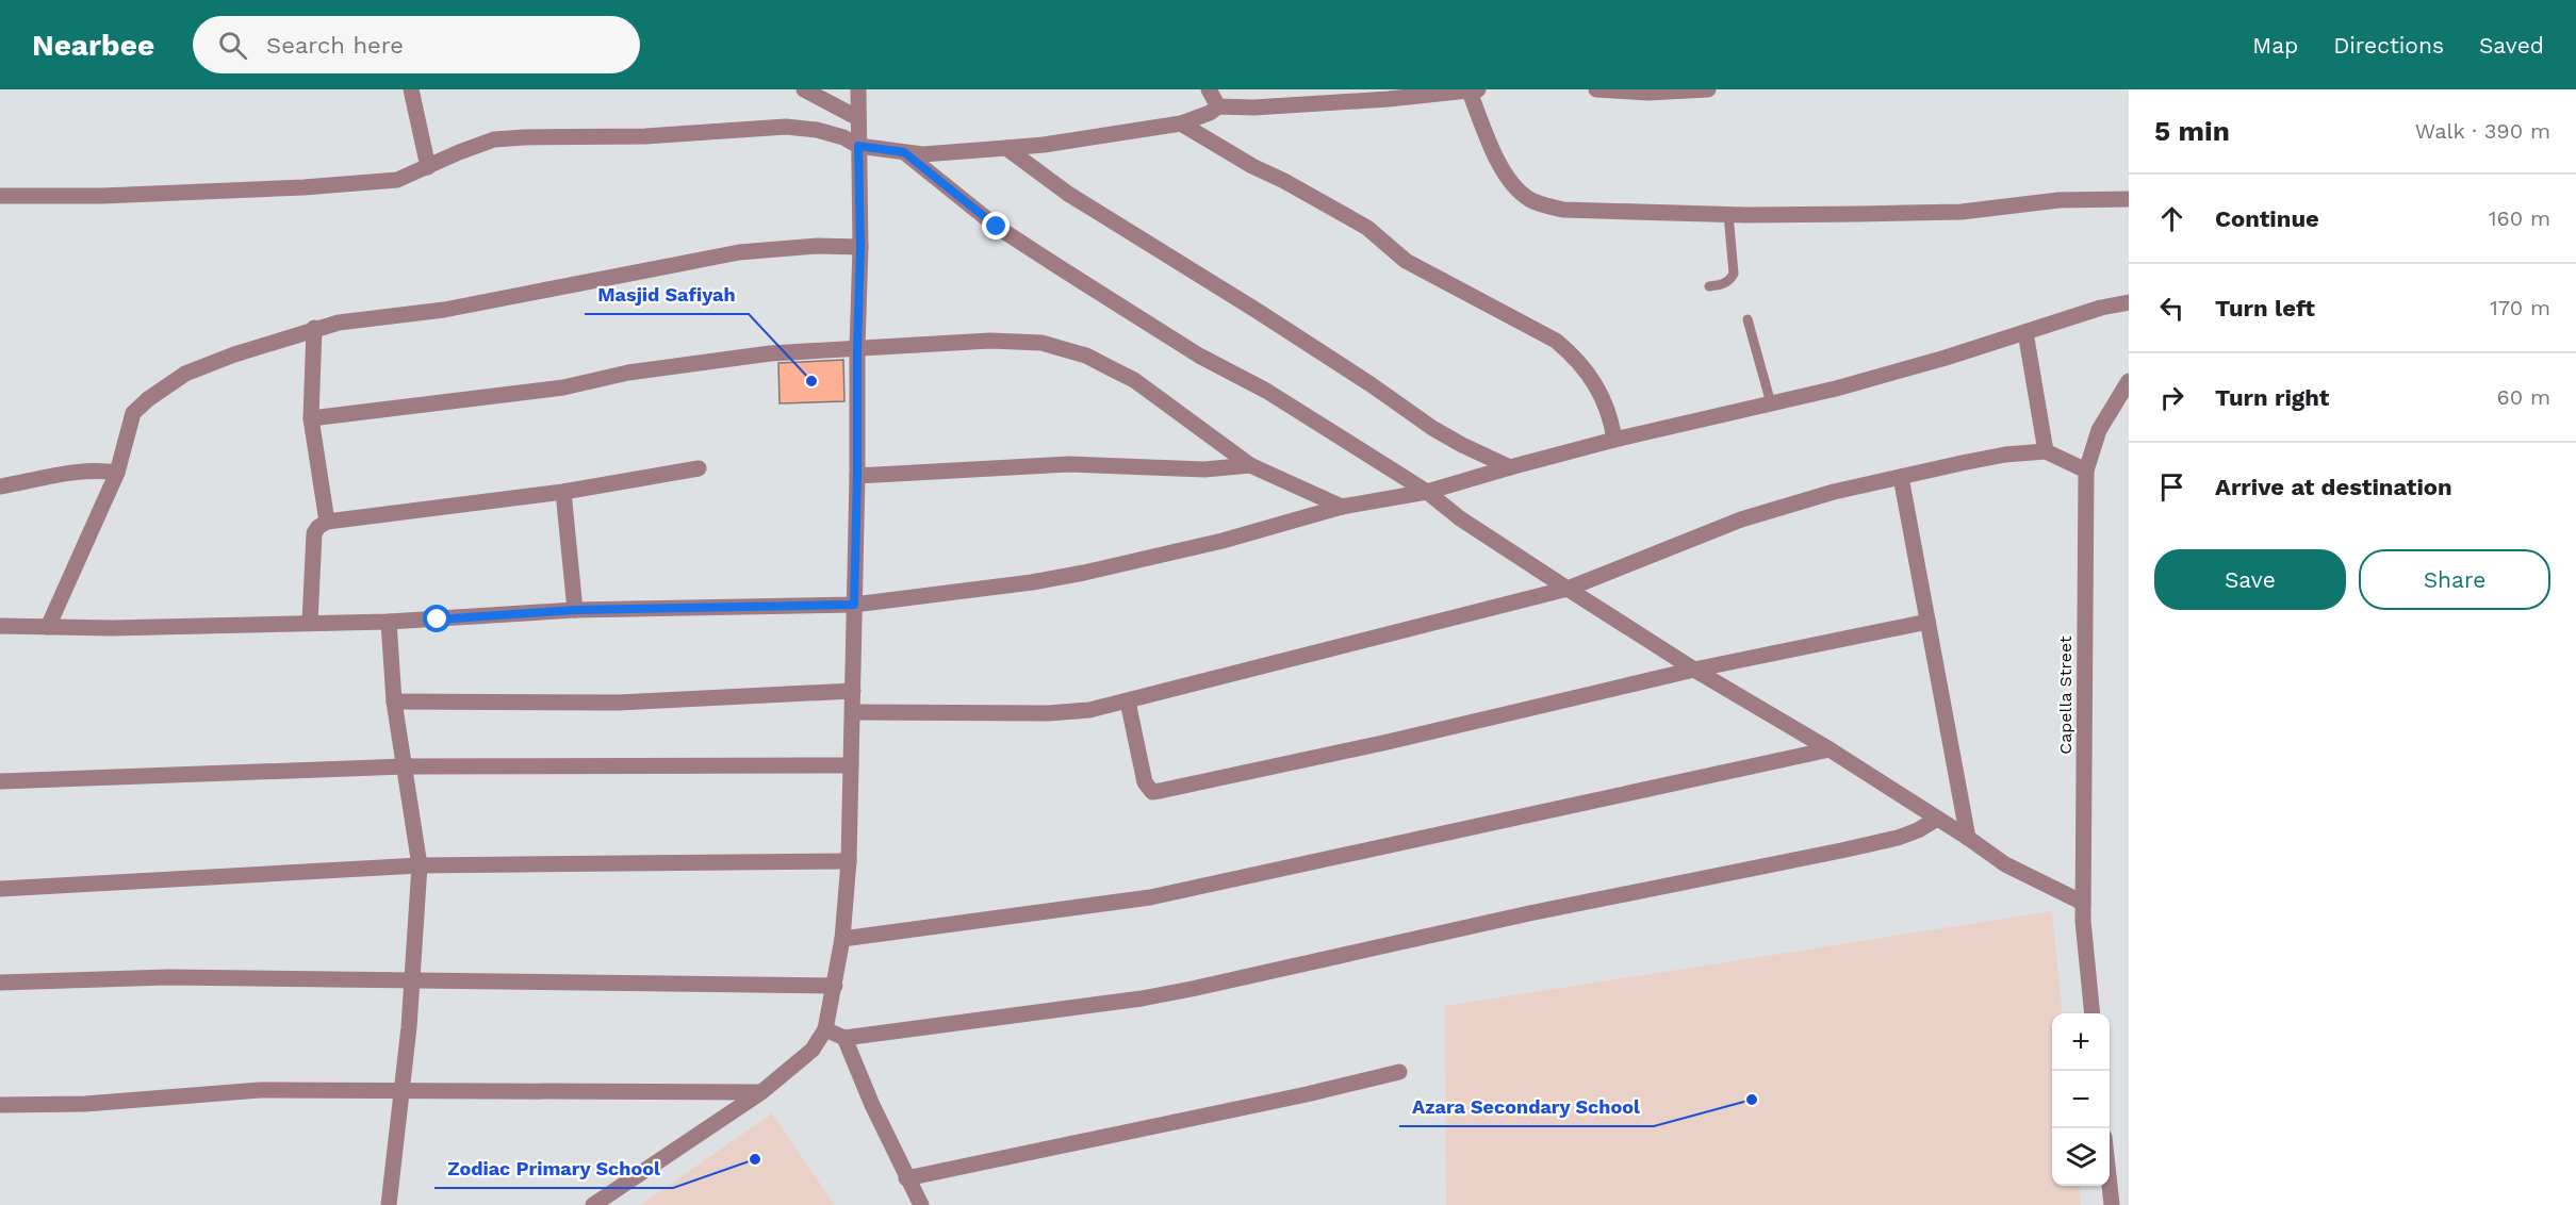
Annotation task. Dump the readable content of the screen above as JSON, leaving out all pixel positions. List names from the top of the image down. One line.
{"streets":{"street":["Capella Street"]},"places":["Masjid Safiyah","Azara Secondary School","Zodiac Primary School"],"page":{"header":"Nearbee","search":"Search here","nav":["Map","Directions","Saved"],"heading":["5 min","Walk · 390 m"],"list":[["Continue","160 m"],["Turn left","170 m"],["Turn right","60 m"],"Arrive at destination"],"buttons":["Save","Share"],"map_buttons":["+","−"]}}
